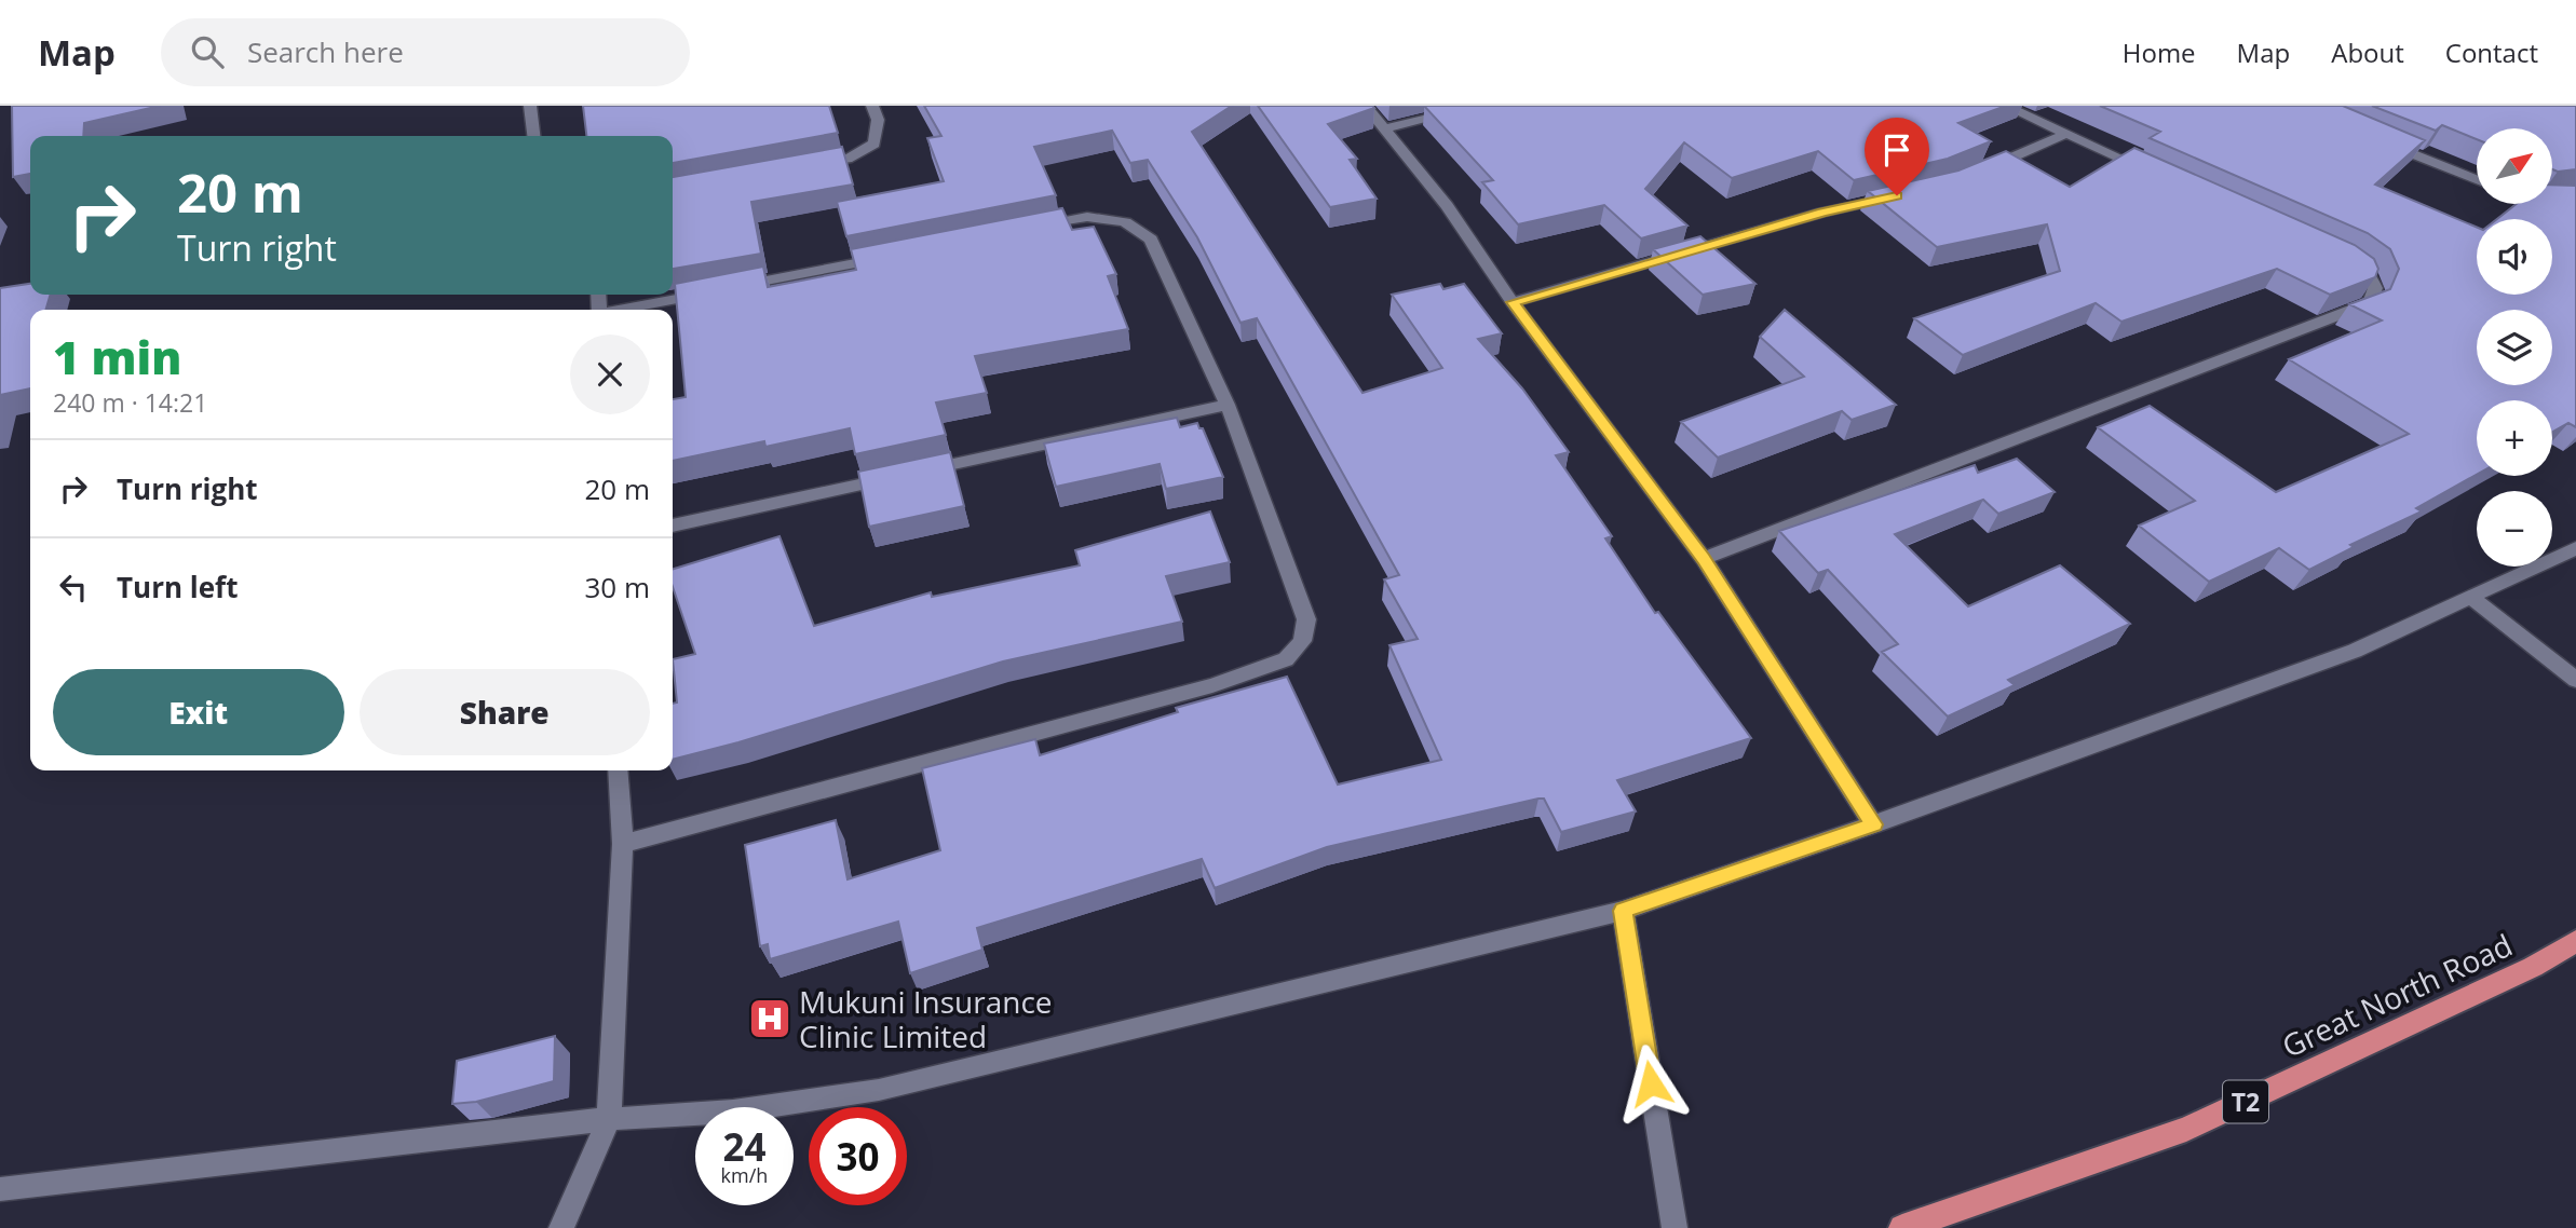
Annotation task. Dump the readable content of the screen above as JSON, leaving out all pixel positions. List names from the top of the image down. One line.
{"streets":{"highway":["Great North Road","T2"]},"places":{"hospital":["Mukuni Insurance Clinic Limited"]},"north":"top right","page":{"header":"Map","search":"Search here","nav":["Home","Map","About","Contact"],"map_buttons":["+","−"],"turn":["20 m","Turn right"],"heading":["1 min","240 m · 14:21"],"list":[{"name":"Turn right","value":"20 m"},{"name":"Turn left","value":"30 m"}],"buttons":["Exit","Share"],"speed":"24 km/h","limit":"30"}}
